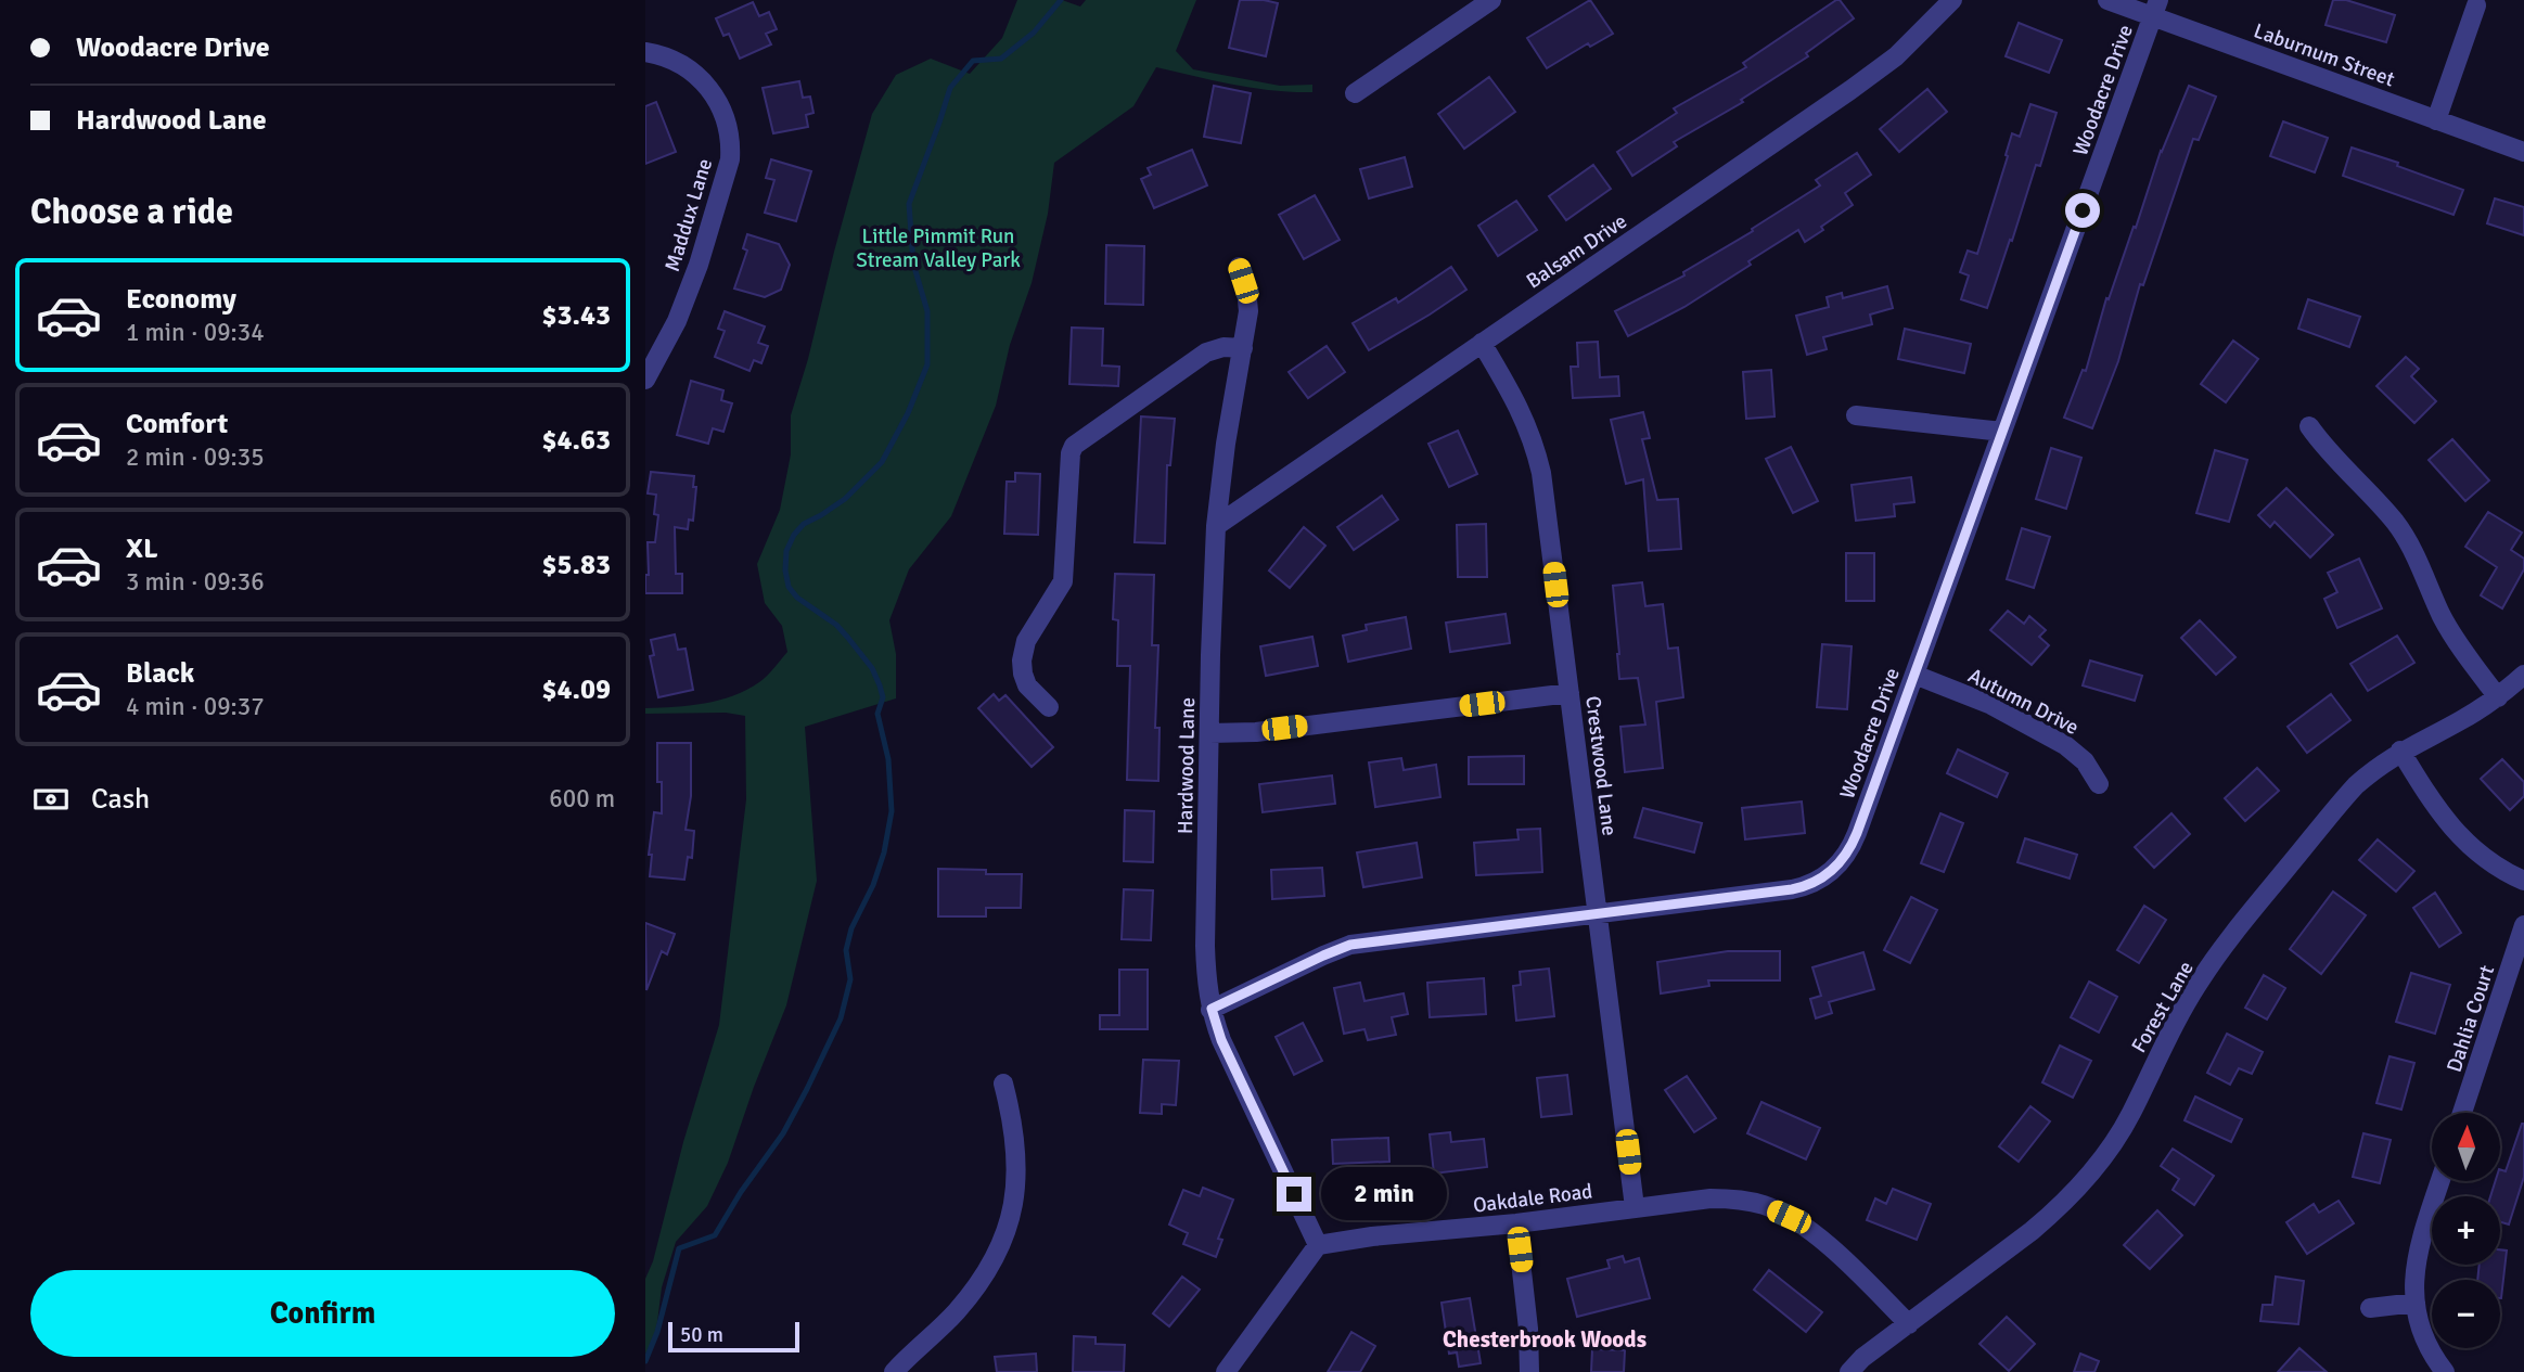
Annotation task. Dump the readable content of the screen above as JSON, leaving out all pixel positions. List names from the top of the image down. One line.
{"streets":{"street":["Laburnum Street","Woodacre Drive","Maddux Lane","Balsam Drive","Autumn Drive","Hardwood Lane","Crestwood Lane","Forest Lane","Dahlia Court","Oakdale Road"]},"crossings":[["Laburnum Street","Woodacre Drive"],["Woodacre Drive","Autumn Drive"],["Woodacre Drive","Hardwood Lane"],["Woodacre Drive","Crestwood Lane"],["Balsam Drive","Hardwood Lane"],["Balsam Drive","Crestwood Lane"],["Hardwood Lane","Oakdale Road"],["Crestwood Lane","Oakdale Road"],["Forest Lane","Oakdale Road"]],"districts":["Chesterbrook Woods"],"parks":["Little Pimmit Run Stream Valley Park"],"scale_bar":"50 m","north":"top","page":{"banner":["Woodacre Drive","Hardwood Lane"],"heading":"Choose a ride","list":[{"name":"Economy","note":"1 min · 09:34","value":"$3.43"},{"name":"Comfort","note":"2 min · 09:35","value":"$4.63"},{"name":"XL","note":"3 min · 09:36","value":"$5.83"},{"name":"Black","note":"4 min · 09:37","value":"$4.09"}],"pay":["Cash","600 m"],"map_buttons":["+","−"],"bubble":"2 min","buttons":"Confirm","scale":"50 m"}}
